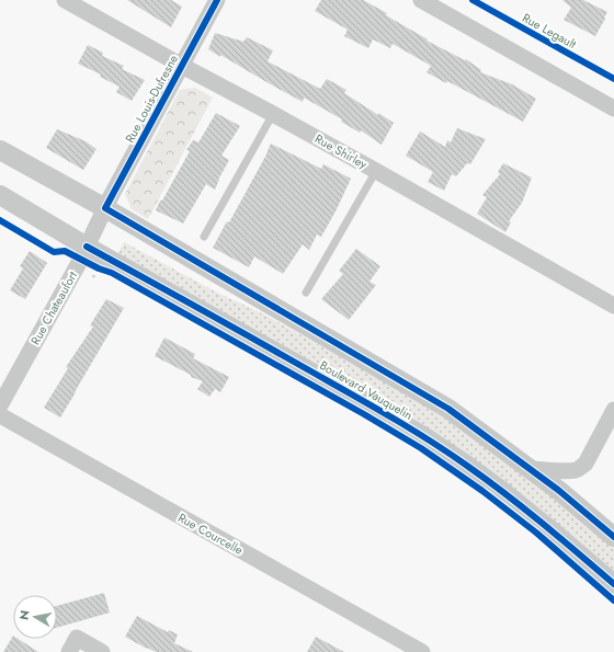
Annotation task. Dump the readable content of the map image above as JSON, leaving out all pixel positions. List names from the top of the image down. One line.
{"streets":{"street":["Rue Louis-Dufresne","Rue Shirley","Rue Chateaufort","Boulevard Vauquelin","Rue Courcelle"],"cycle path":["Rue Legault"]},"crossings":[["Rue Louis-Dufresne","Rue Shirley"],["Rue Louis-Dufresne","Rue Chateaufort"],["Rue Louis-Dufresne","Boulevard Vauquelin"],["Rue Chateaufort","Boulevard Vauquelin"]],"north":"left"}
